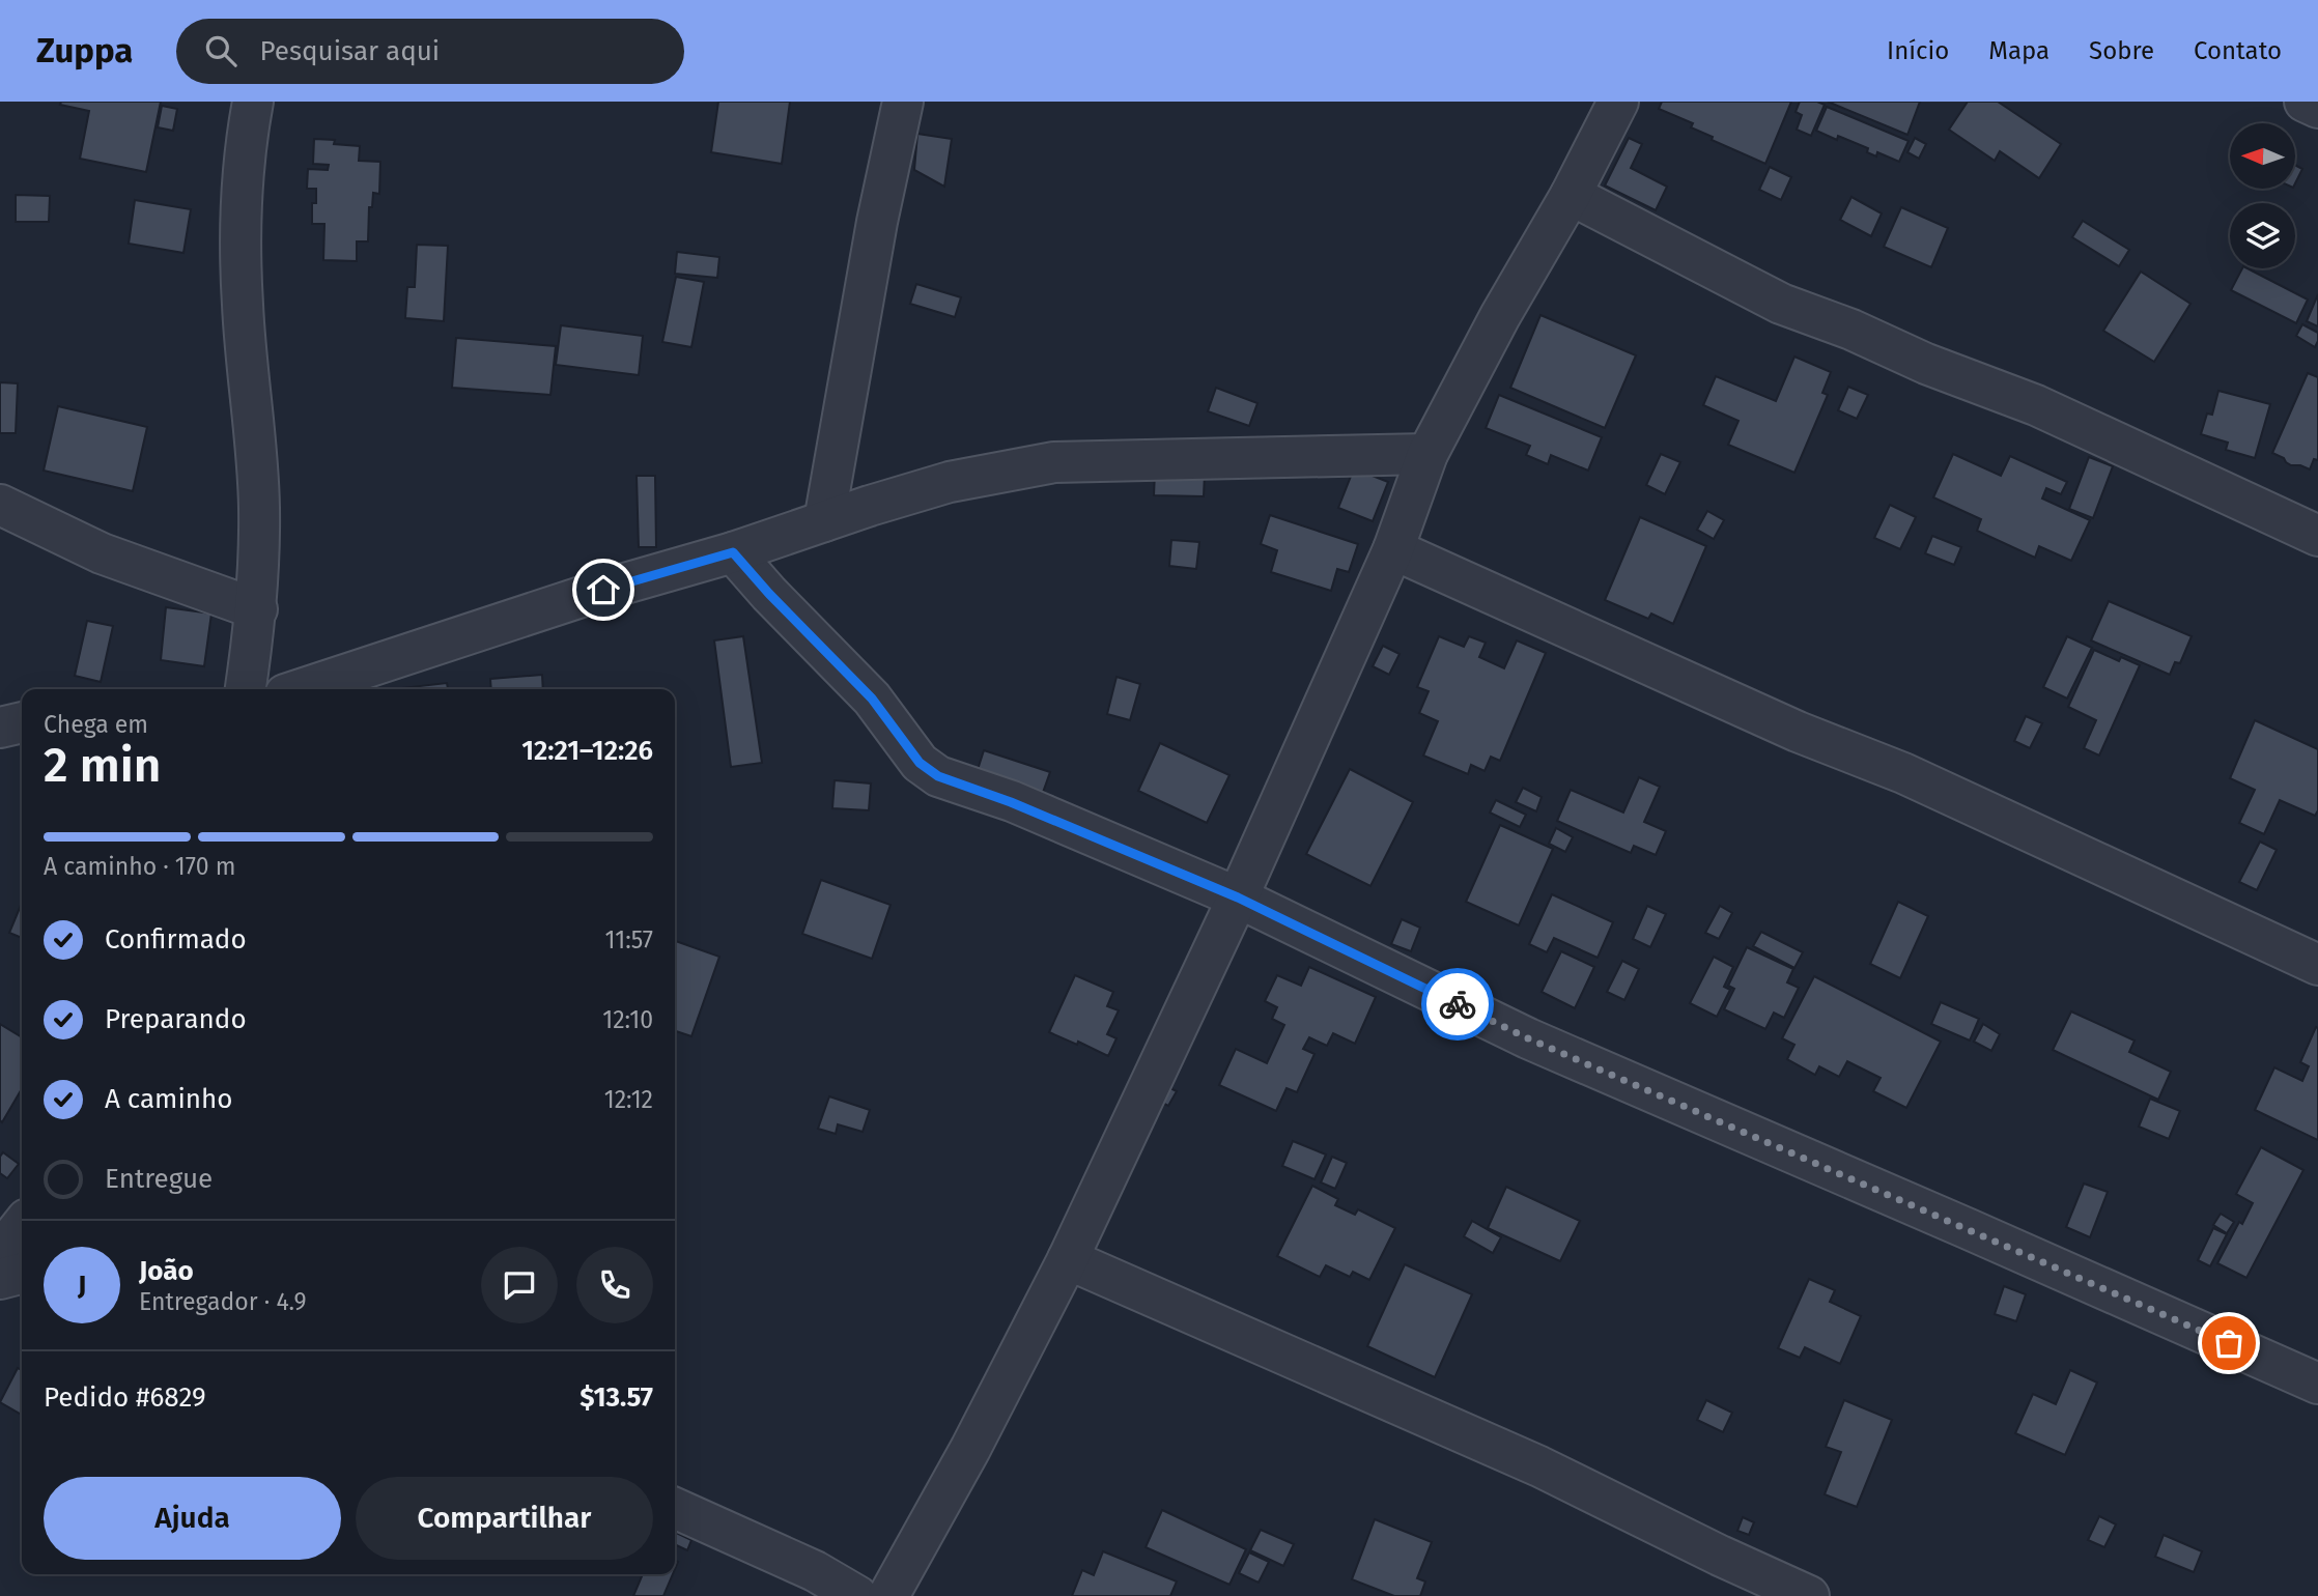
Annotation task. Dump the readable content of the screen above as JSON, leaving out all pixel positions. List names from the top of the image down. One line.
{"north":"left","page":{"header":"Zuppa","search":"Pesquisar aqui","nav":["Início","Mapa","Sobre","Contato"],"heading":["2 min","Chega em","12:21–12:26"],"panel":["João","Entregador · 4.9","Pedido #6829","$13.57"],"bar":"A caminho · 170 m","list":[["Confirmado","11:57"],["Preparando","12:10"],["A caminho","12:12"],"Entregue"],"round":"J","buttons":["Ajuda","Compartilhar"]}}
